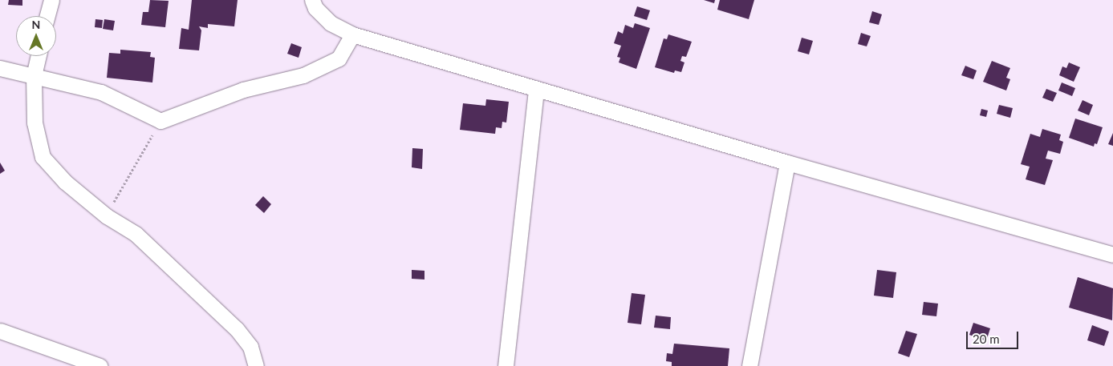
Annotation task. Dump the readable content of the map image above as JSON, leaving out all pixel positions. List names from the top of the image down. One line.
{"scale_bar":"20 m","north":"top"}
